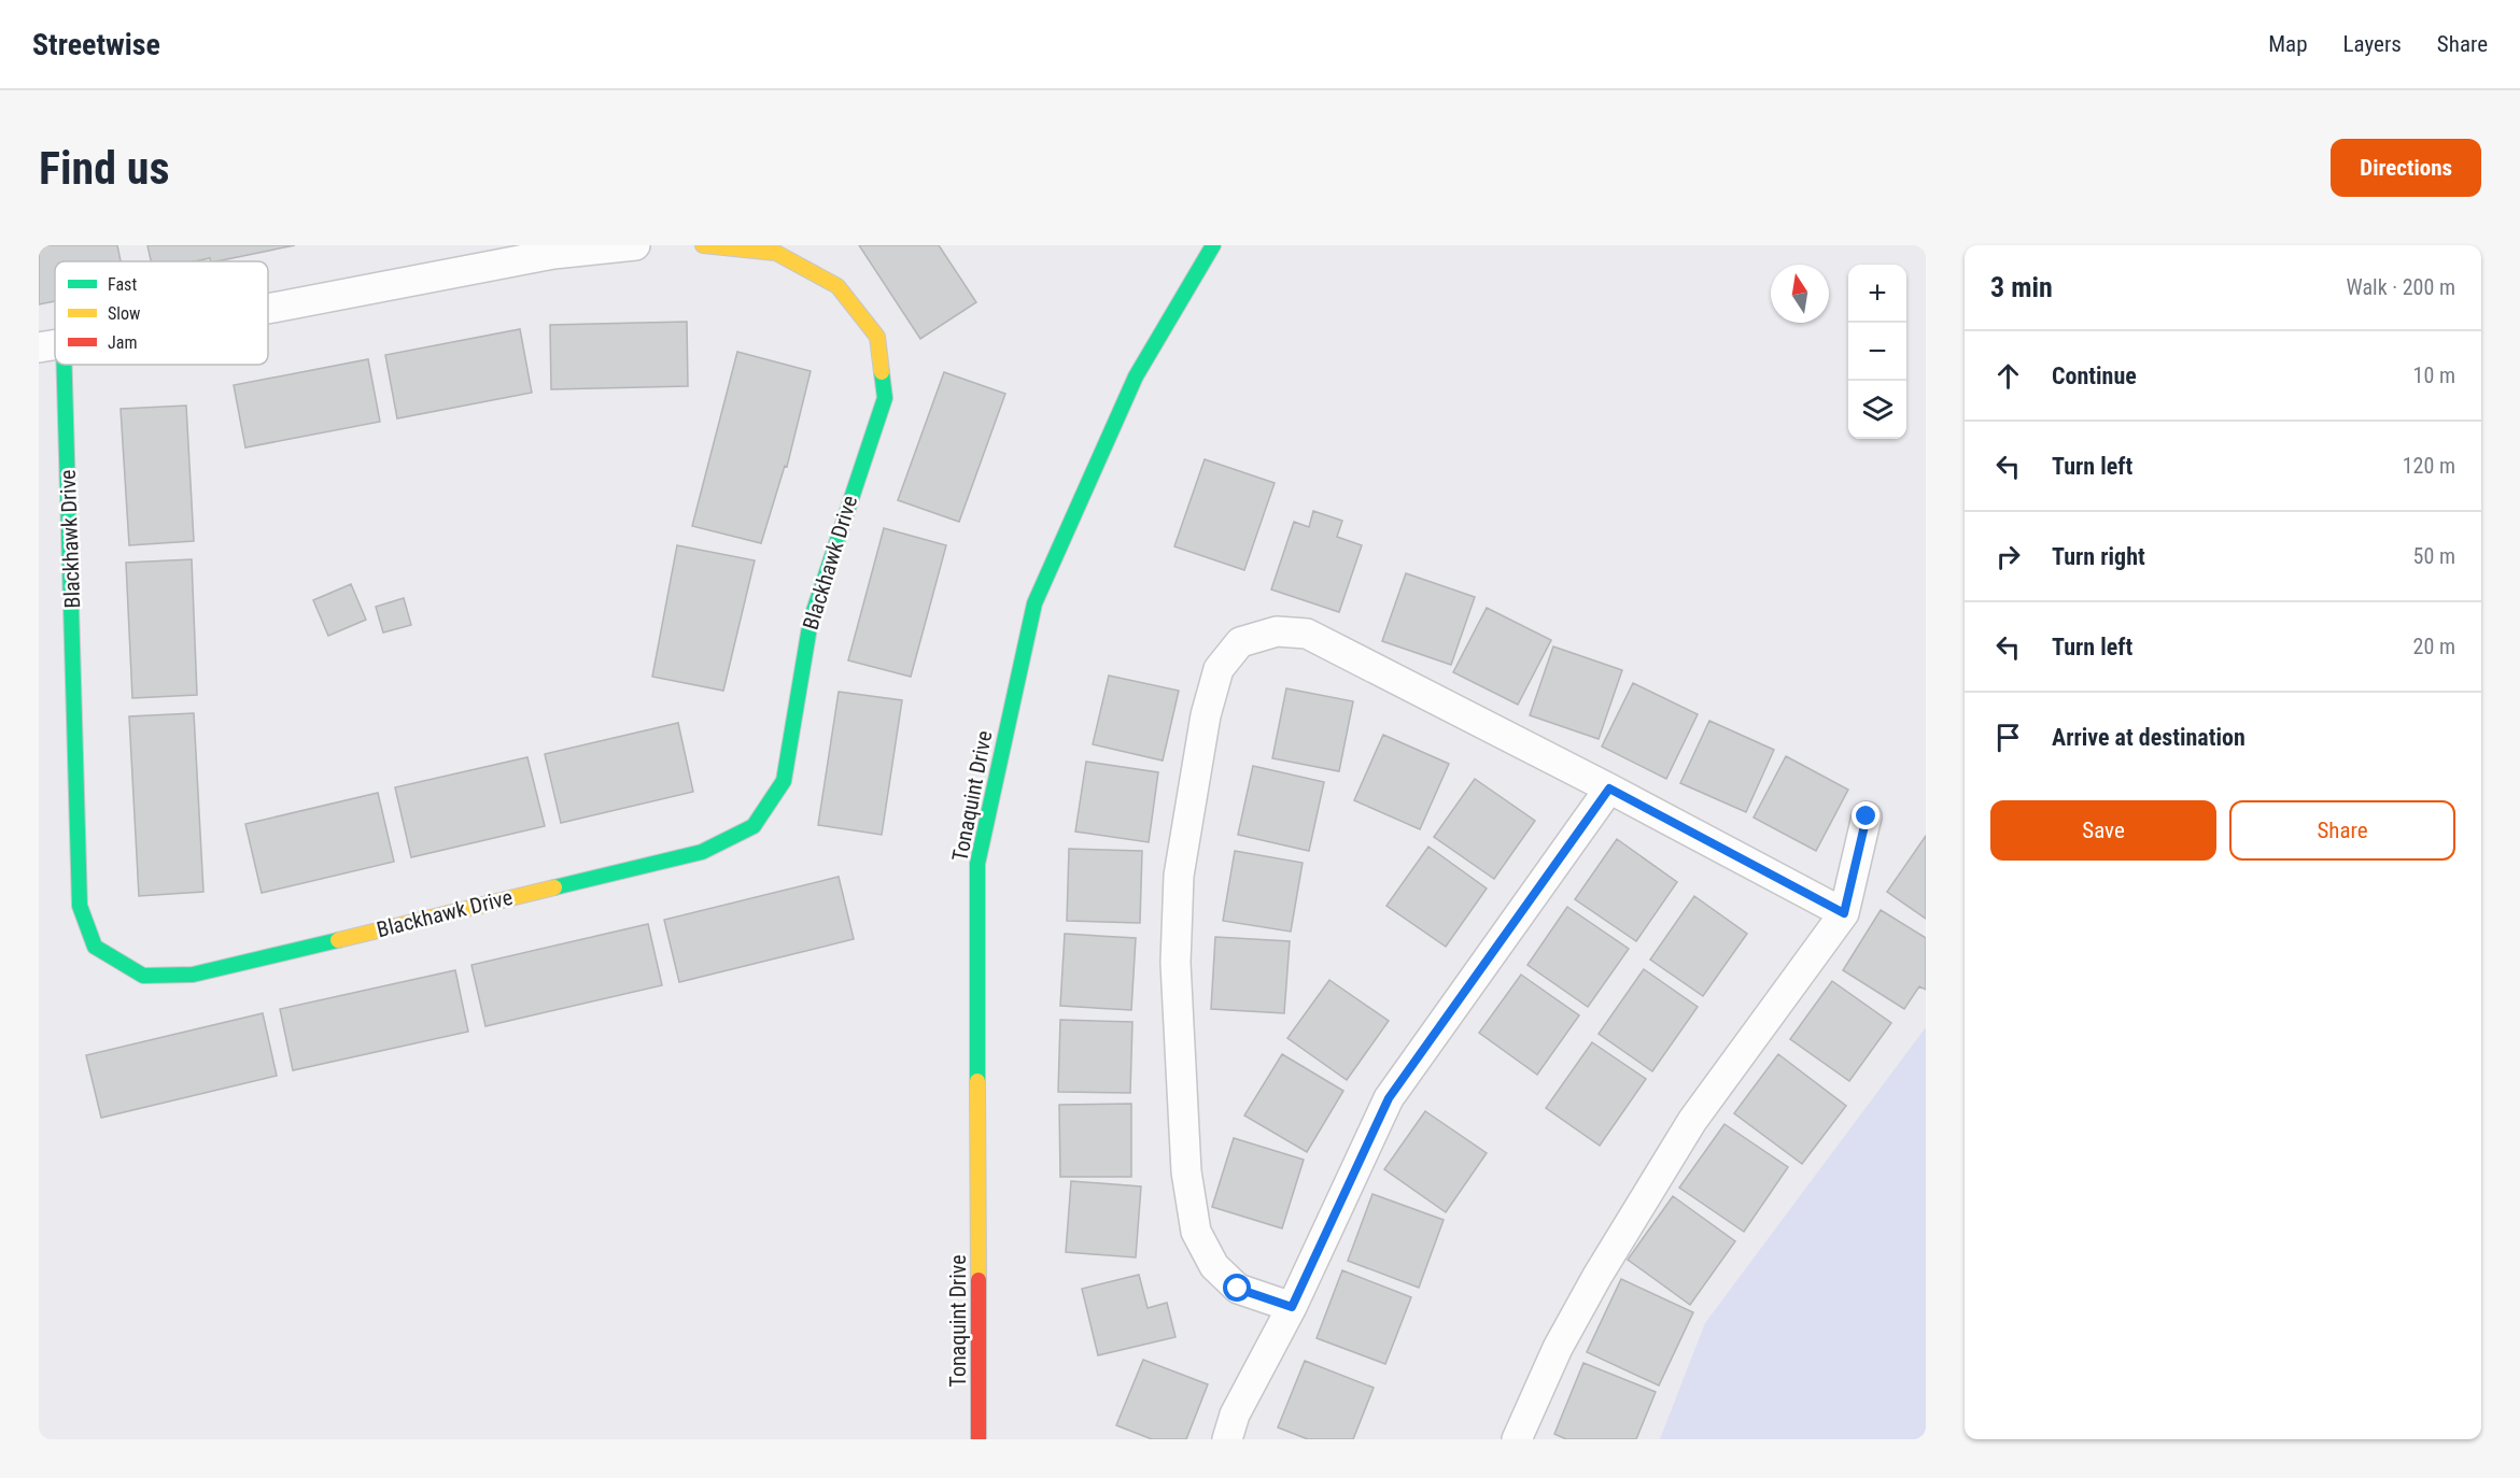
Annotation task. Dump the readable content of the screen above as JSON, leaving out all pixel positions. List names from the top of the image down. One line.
{"streets":{"street":["Blackhawk Drive","Tonaquint Drive"]},"legend":["Fast","Slow","Jam"],"north":"top","page":{"header":"Streetwise","nav":["Map","Layers","Share"],"buttons":["Directions",["Save","Share"]],"title":"Find us","heading":["3 min","Walk · 200 m"],"map_buttons":["+","−"],"list":[["Continue","10 m"],["Turn left","120 m"],["Turn right","50 m"],["Turn left","20 m"],"Arrive at destination"]}}
